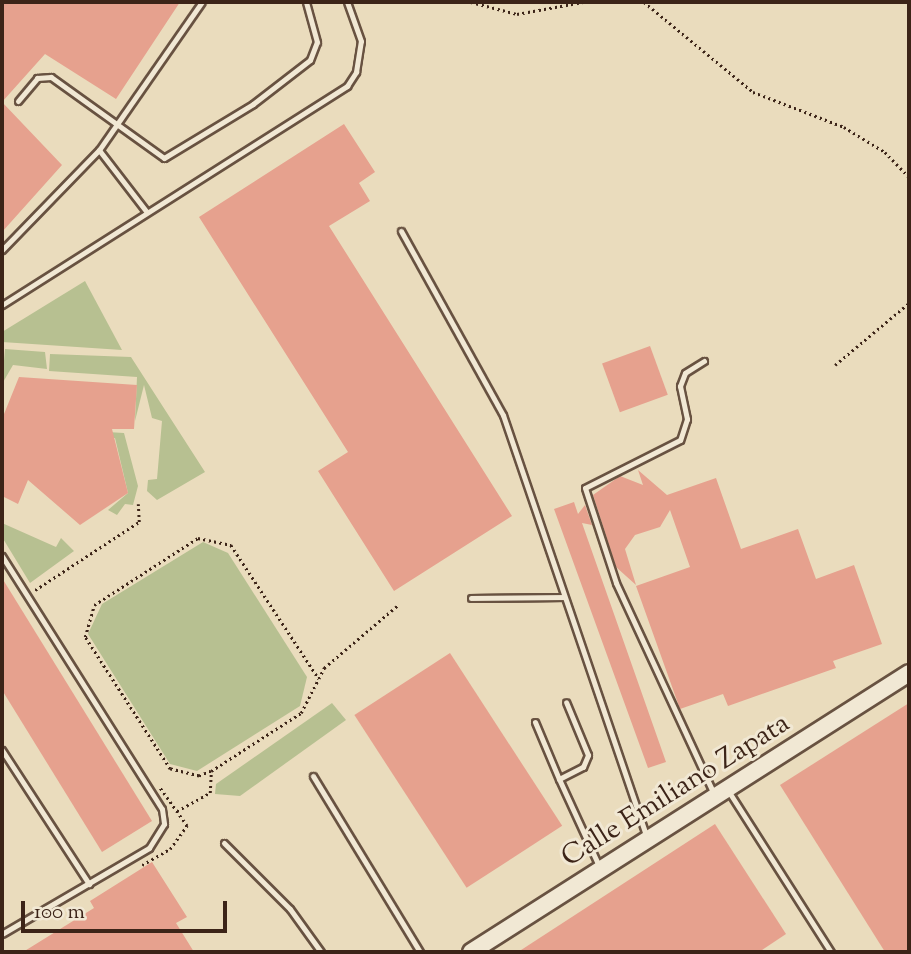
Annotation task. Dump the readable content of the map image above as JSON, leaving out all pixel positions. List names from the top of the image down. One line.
{"streets":{"street":["Calle Emiliano Zapata"]},"scale_bar":"100 m"}
